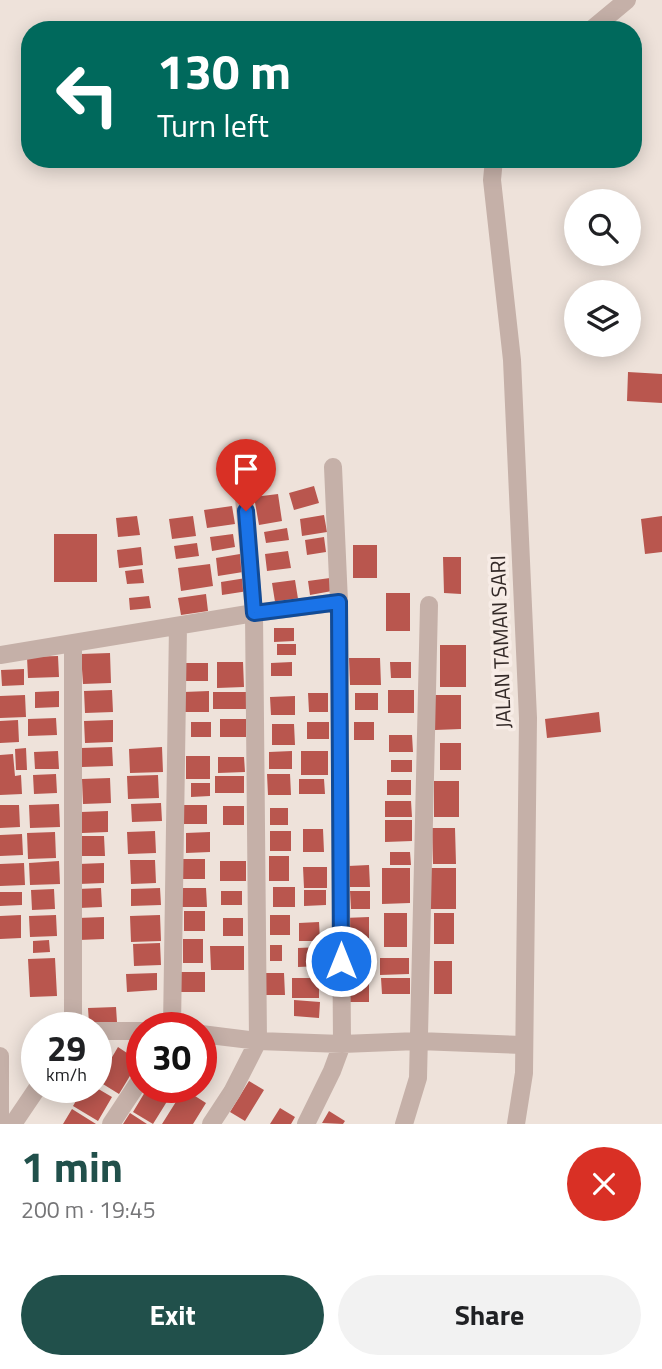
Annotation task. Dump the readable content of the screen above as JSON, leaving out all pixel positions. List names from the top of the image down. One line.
{"streets":{"street":["JALAN TAMAN SARI"]},"page":{"turn":["130 m","Turn left"],"speed":"29 km/h","limit":"30","heading":["1 min","200 m · 19:45"],"buttons":["Exit","Share"]}}
